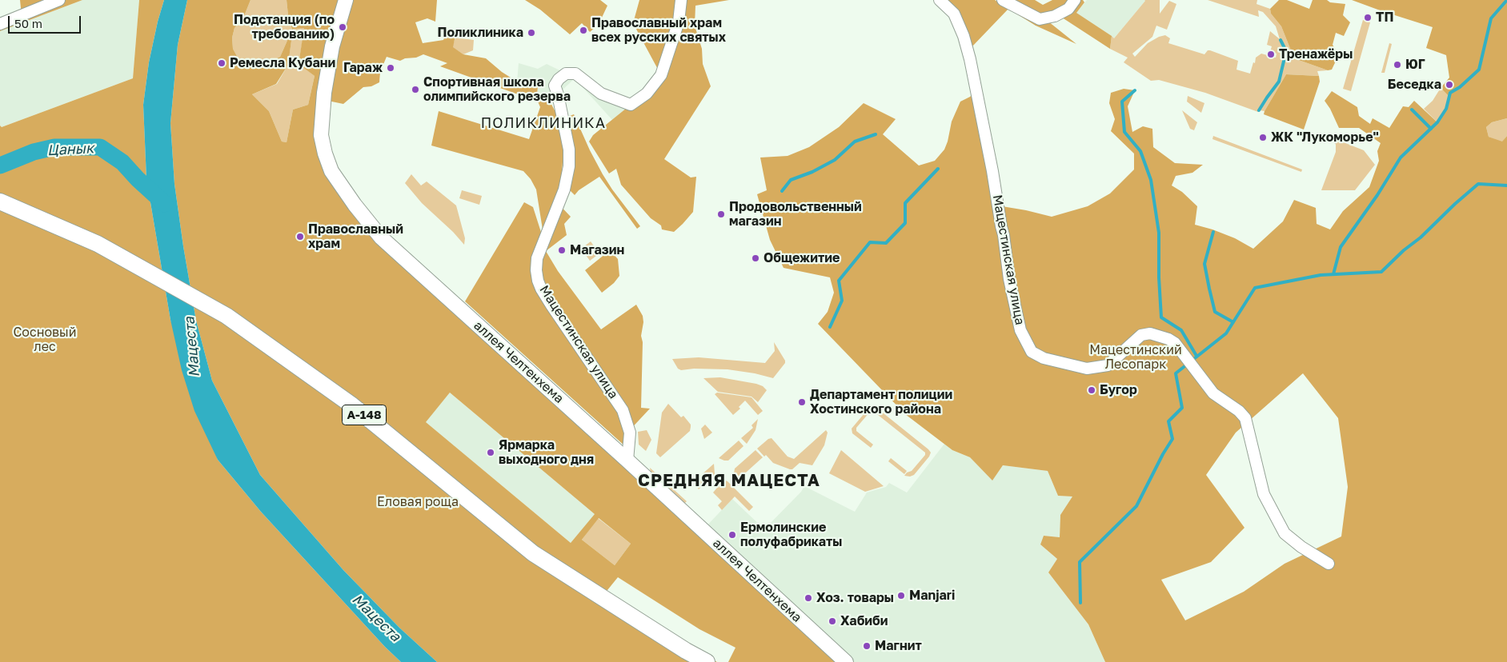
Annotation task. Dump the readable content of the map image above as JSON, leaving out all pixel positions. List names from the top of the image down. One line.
{"streets":{"highway":["А-148"],"main road":["аллея Челтенхема"],"street":["Мацестинская улица"]},"crossings":[["Мацестинская улица","аллея Челтенхема"]],"districts":["ПОЛИКЛИНИКА","СРЕДНЯЯ МАЦЕСТА"],"water":["Цанык","Мацеста"],"parks":["Сосновый лес","Мацестинский Лесопарк","Еловая роща"],"places":["ТП","Подстанция (по требованию)","Православный храм всех русских святых","Поликлиника","Тренажёры","Ремесла Кубани","ЮГ","Гараж","Беседка","Спортивная школа олимпийского резерва","ЖК \"Лукоморье\"","Продовольственный магазин","Православный храм","Магазин","Общежитие","Бугор","Департамент полиции Хостинского района","Ярмарка выходного дня","Ермолинские полуфабрикаты","Manjari","Хоз. товары","Хабиби","Магнит"],"scale_bar":"50 m"}
